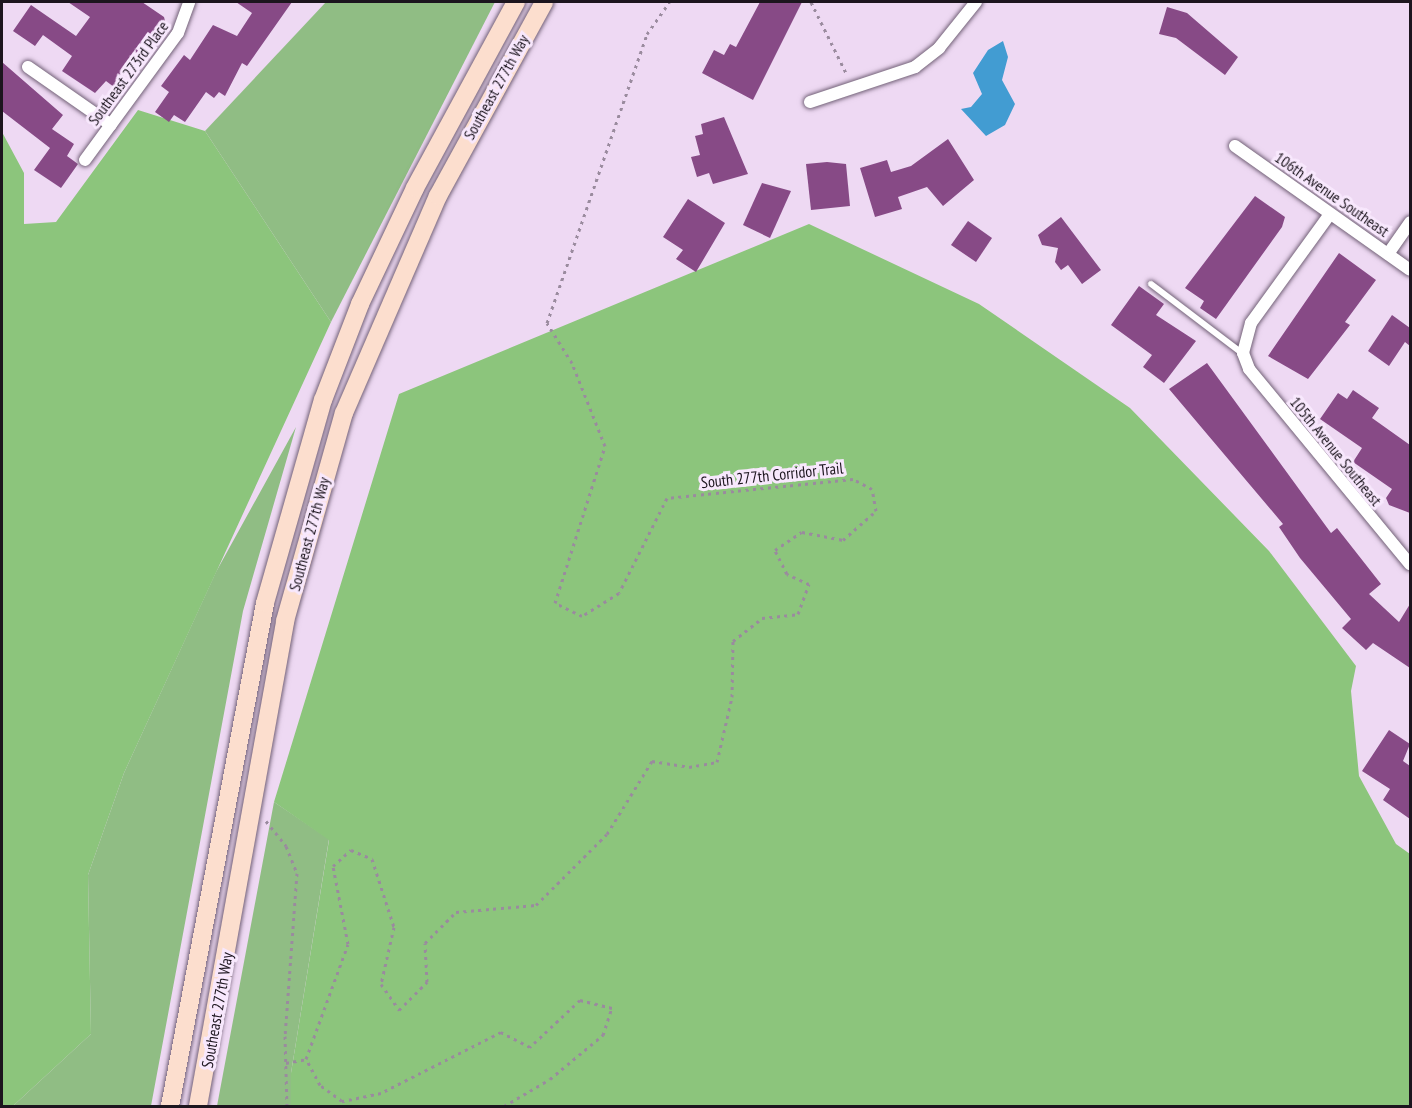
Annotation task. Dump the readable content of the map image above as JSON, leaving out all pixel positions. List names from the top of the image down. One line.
{"streets":{"main road":["Southeast 277th Way"],"street":["Southeast 273rd Place","106th Avenue Southeast","105th Avenue Southeast"],"path":["South 277th Corridor Trail"]}}
